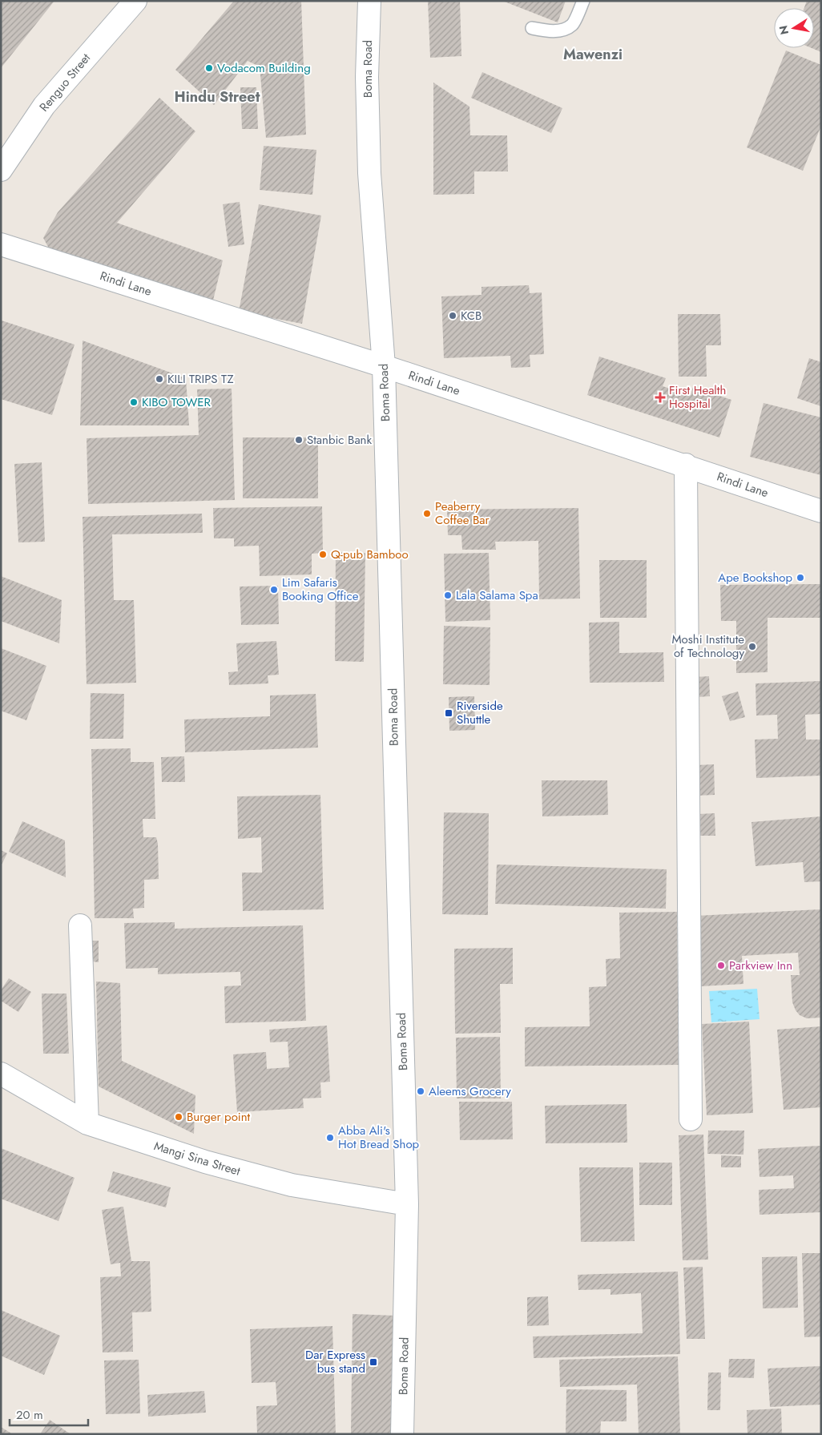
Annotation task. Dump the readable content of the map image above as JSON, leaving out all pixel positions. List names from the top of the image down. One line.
{"streets":{"street":["Boma Road","Renguo Street","Rindi Lane","Mangi Sina Street"]},"crossings":[["Boma Road","Rindi Lane"],["Boma Road","Mangi Sina Street"]],"districts":["Mawenzi","Hindu Street"],"places":{"other":["Vodacom Building","KCB","KILI TRIPS TZ","KIBO TOWER","Stanbic Bank","Peaberry Coffee Bar","Q-pub Bamboo","Ape Bookshop","Lim Safaris Booking Office","Lala Salama Spa","Moshi Institute of Technology","Parkview Inn","Aleems Grocery","Burger point","Abba Ali's Hot Bread Shop"],"health":["First Health Hospital"],"transit":["Riverside Shuttle","Dar Express bus stand"]},"scale_bar":"20 m","north":"left"}
